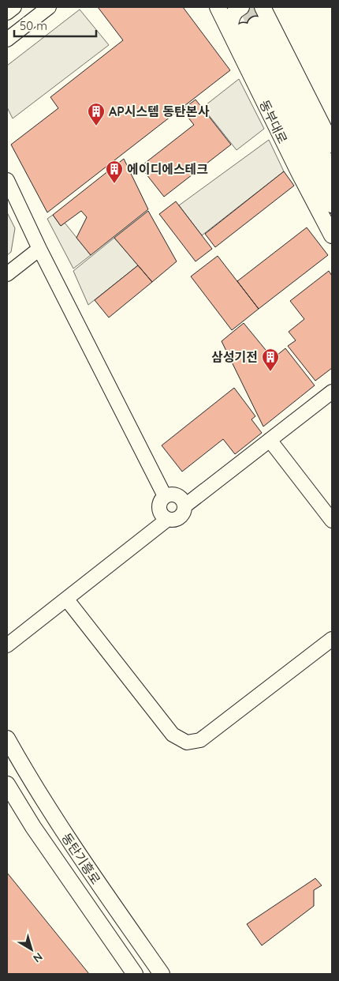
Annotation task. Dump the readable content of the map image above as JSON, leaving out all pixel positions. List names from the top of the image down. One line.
{"streets":{"highway":["동부대로"],"main road":["동탄기흥로"]},"places":{"building":["AP시스템 동탄본사","에이디에스테크","삼성기전"]},"scale_bar":"50 m","north":"bottom right"}
